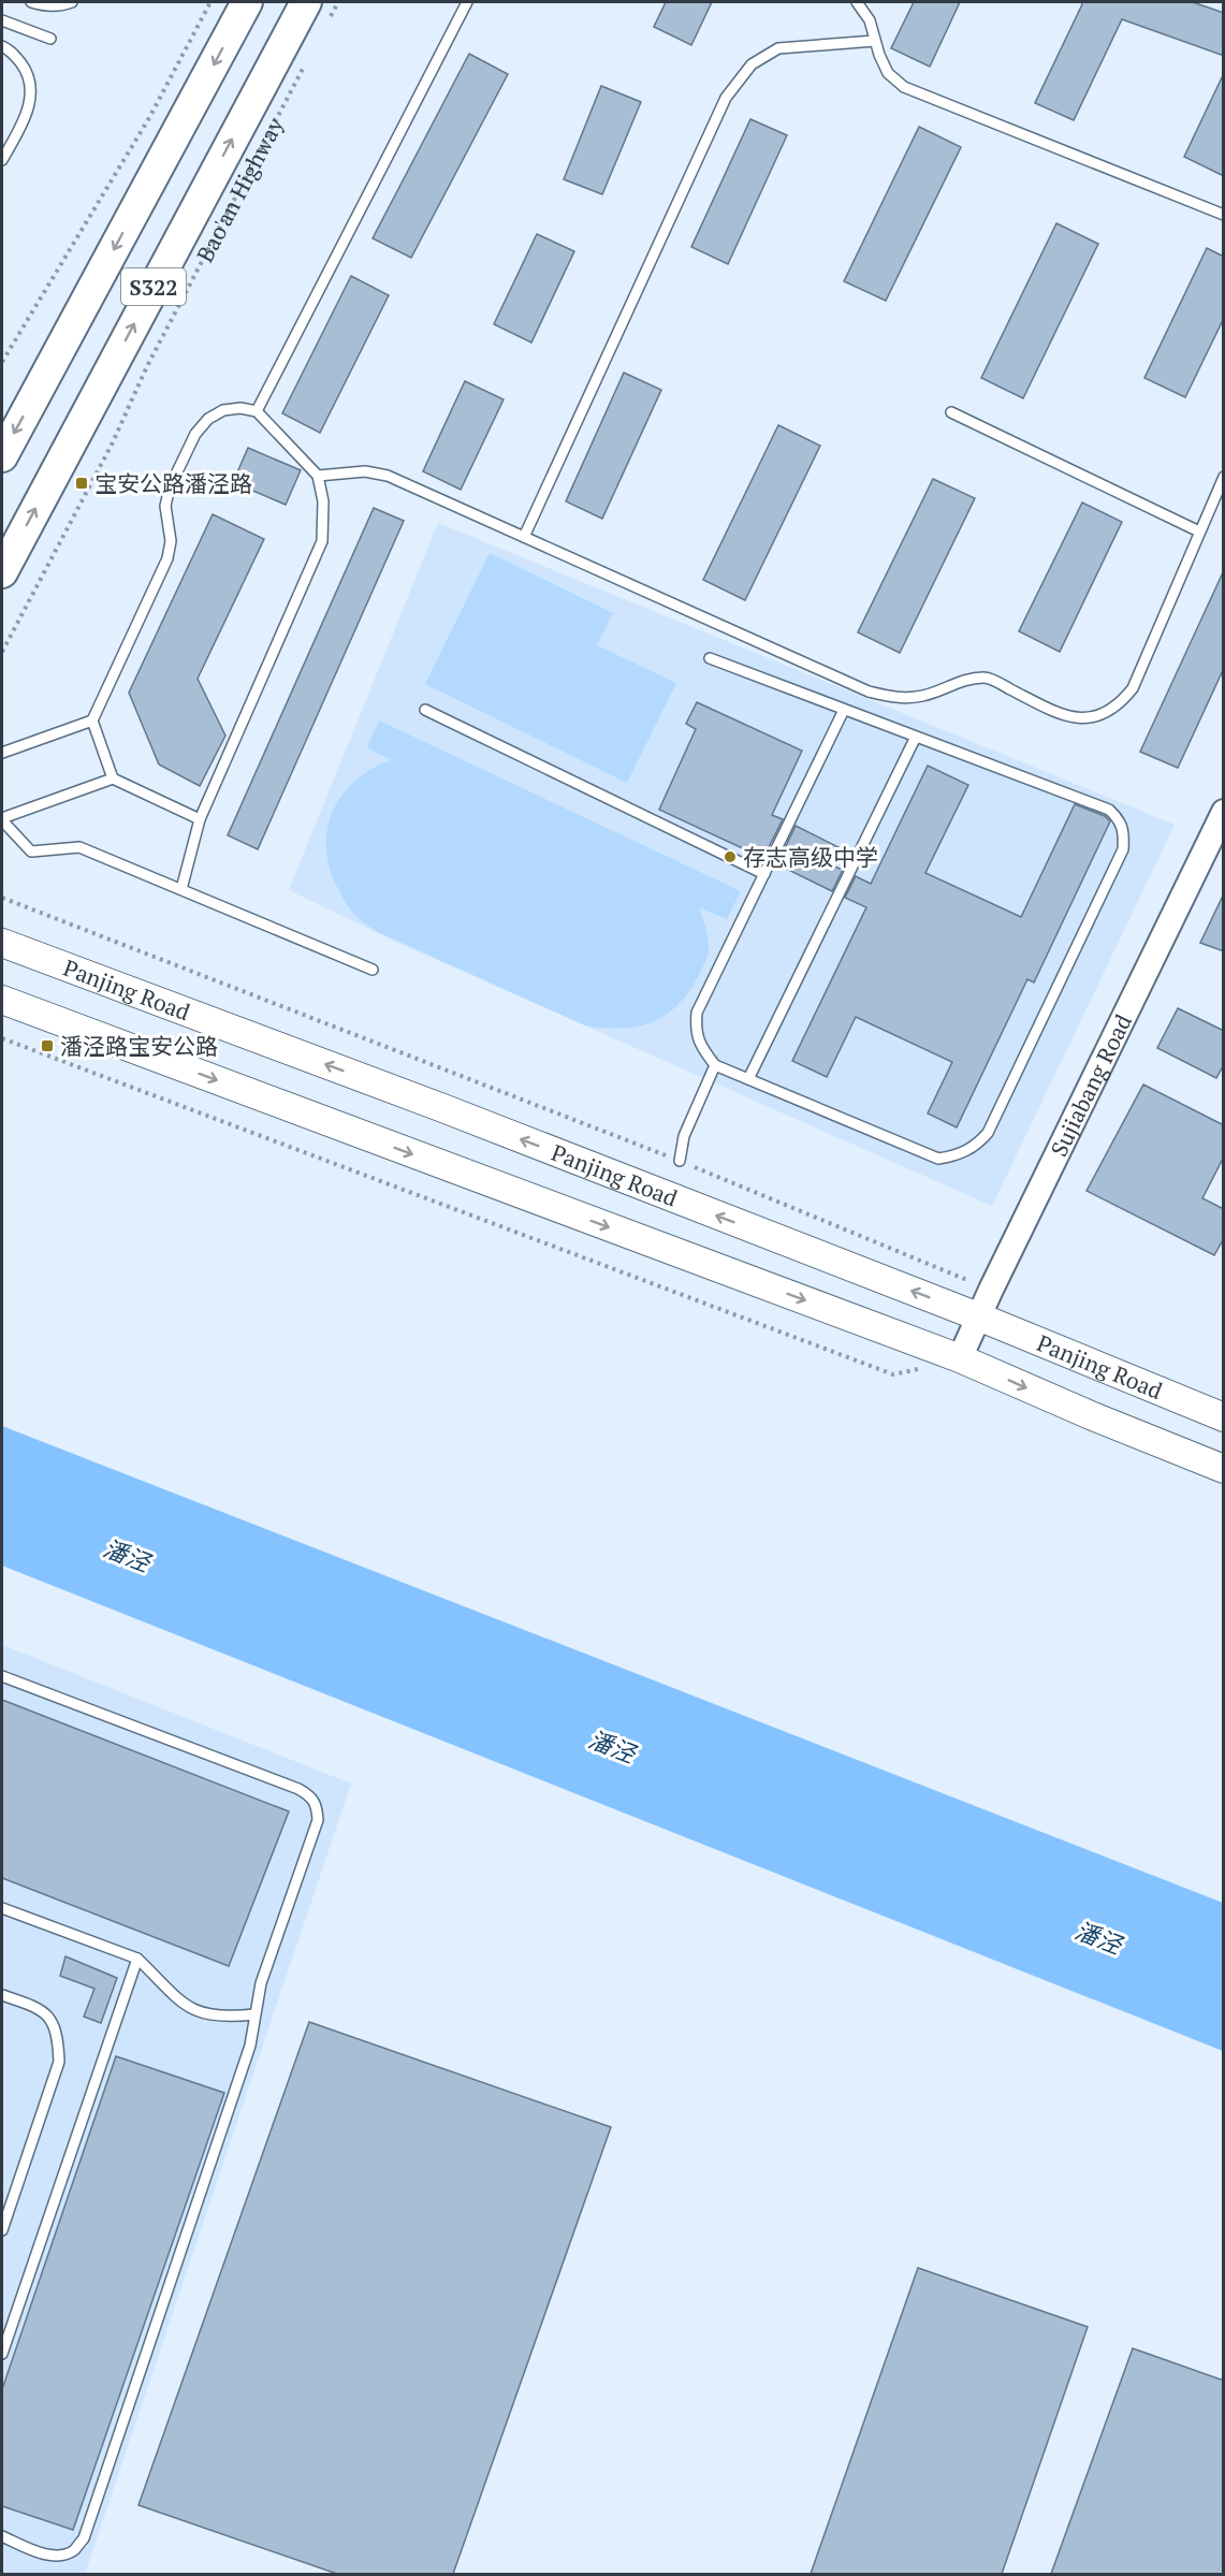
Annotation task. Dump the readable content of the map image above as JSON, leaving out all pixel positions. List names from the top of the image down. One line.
{"streets":{"main road":["Bao'an Highway","S322","Panjing Road"],"street":["Sujiabang Road"]},"crossings":[["Panjing Road","Sujiabang Road"]],"water":["潘泾"],"places":{"transit":["宝安公路潘泾路","潘泾路宝安公路"],"other":["存志高级中学"]}}
